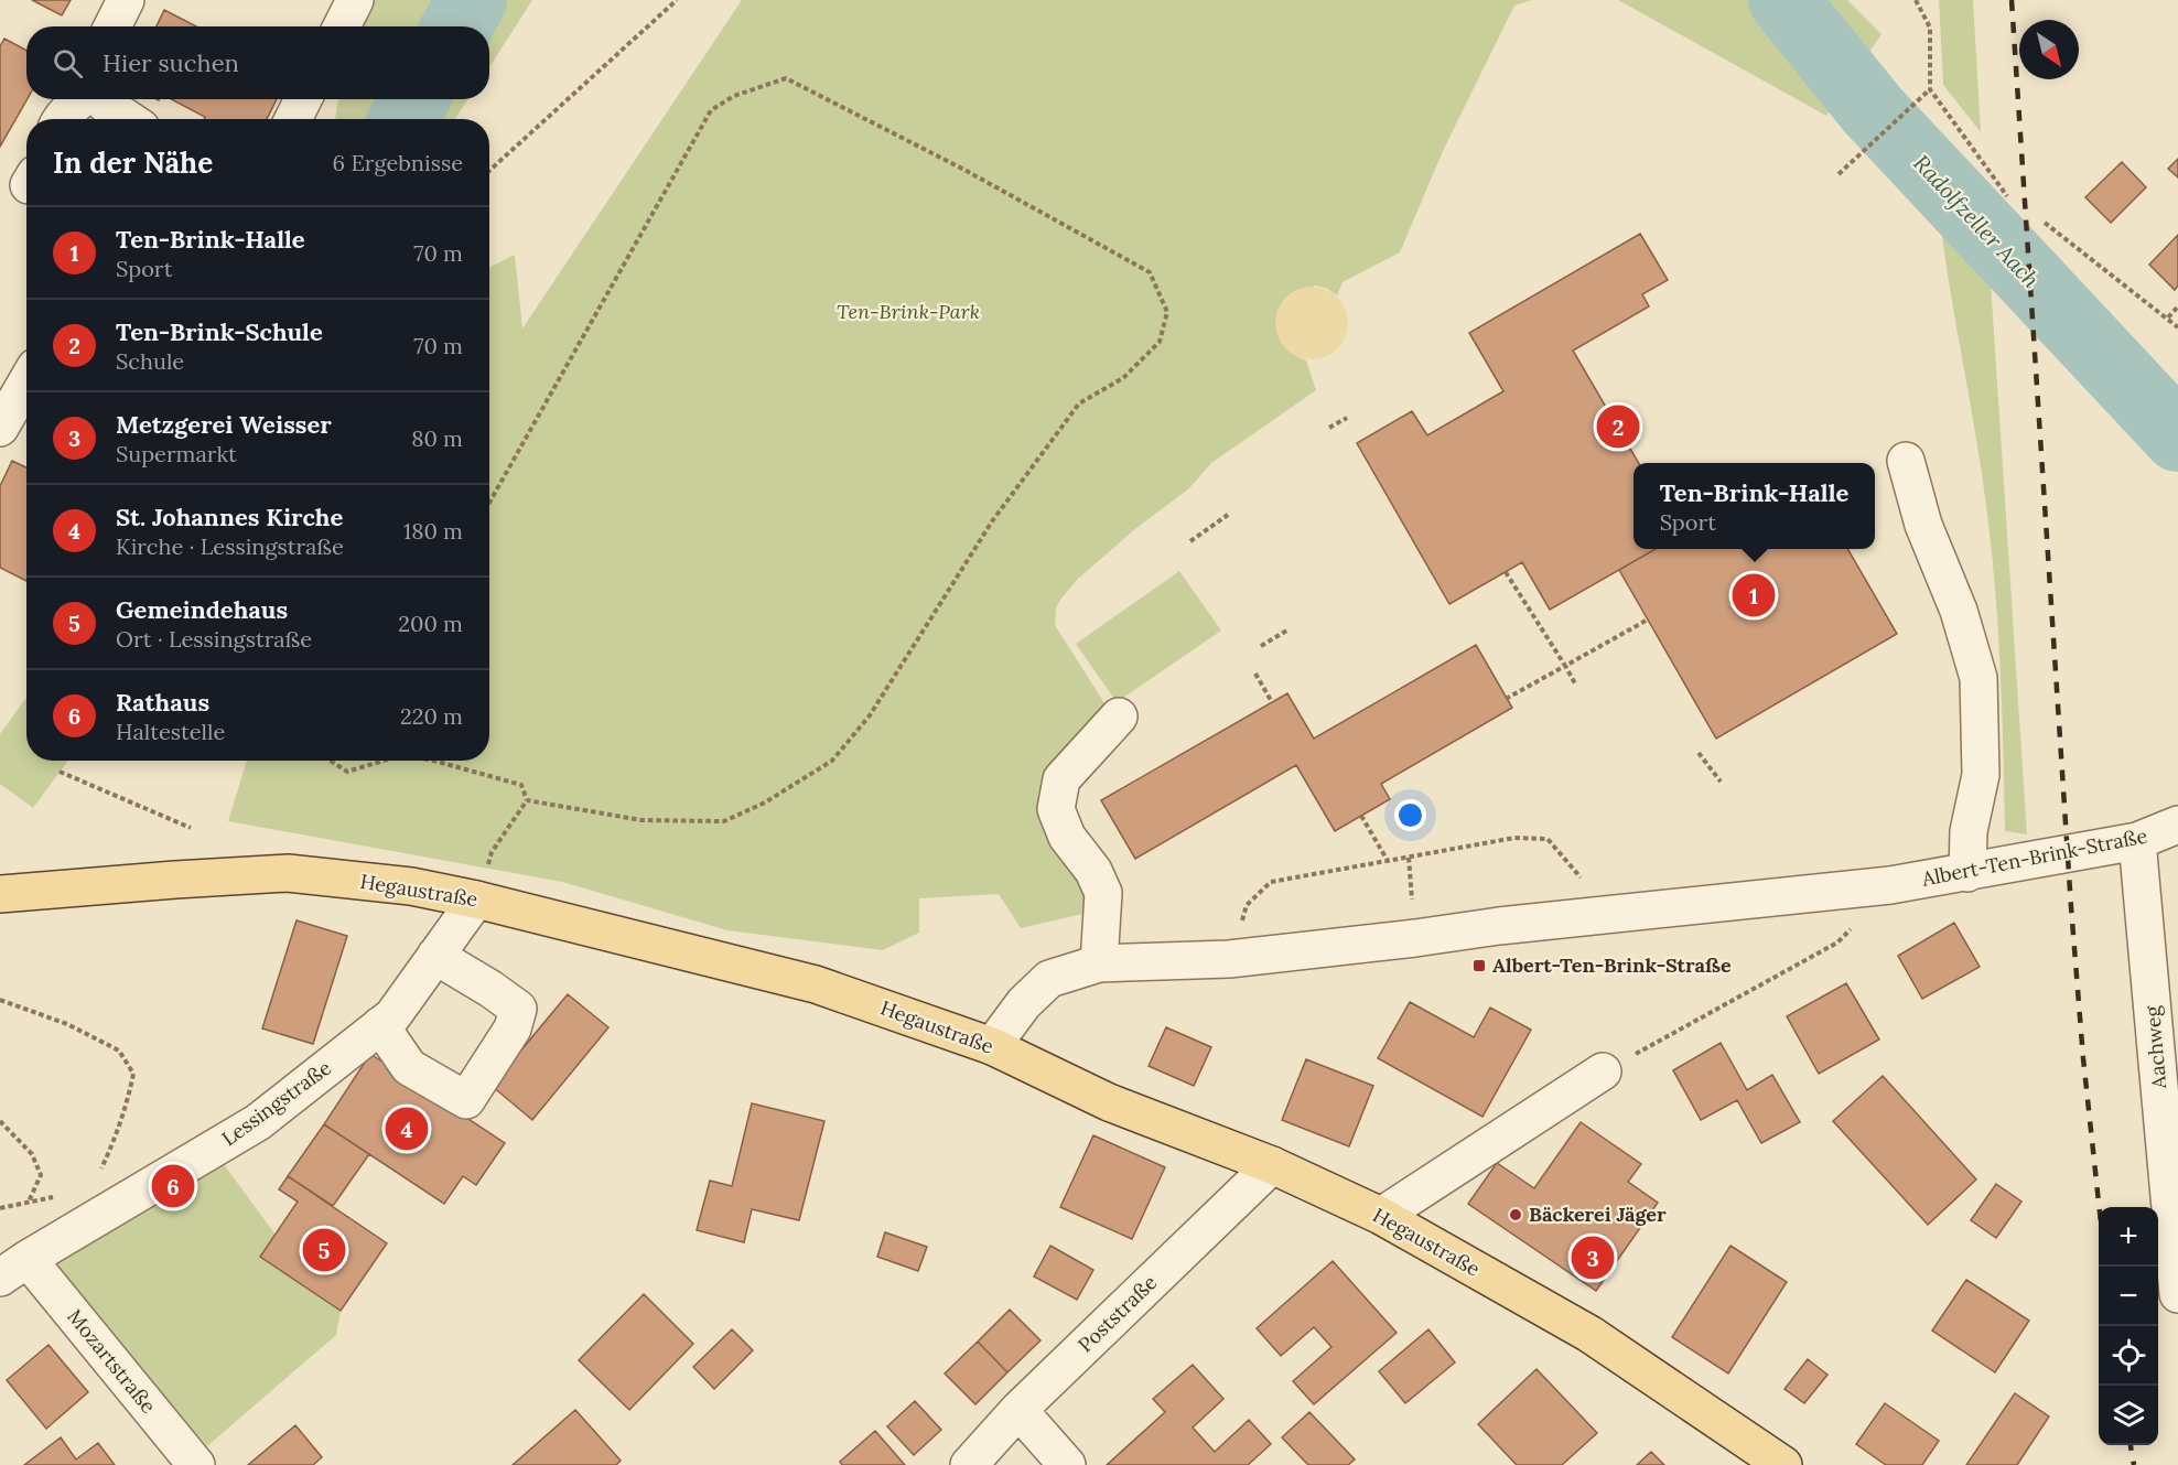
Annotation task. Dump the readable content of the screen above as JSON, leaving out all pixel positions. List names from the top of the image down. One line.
{"streets":{"main road":["Hegaustraße"],"street":["Albert-Ten-Brink-Straße","Aachweg","Lessingstraße","Poststraße","Mozartstraße"]},"crossings":[["Albert-Ten-Brink-Straße","Hegaustraße"],["Albert-Ten-Brink-Straße","Aachweg"],["Hegaustraße","Lessingstraße"],["Hegaustraße","Poststraße"],["Lessingstraße","Mozartstraße"]],"water":["Radolfzeller Aach"],"parks":["Ten-Brink-Park"],"places":{"transit":["Albert-Ten-Brink-Straße"],"other":["Bäckerei Jäger"]},"north":"bottom right","page":{"search":"Hier suchen","heading":["In der Nähe","6 Ergebnisse"],"list":[{"mark":"1","name":"Ten-Brink-Halle","note":"Sport","value":"70 m"},{"mark":"2","name":"Ten-Brink-Schule","note":"Schule","value":"70 m"},{"mark":"3","name":"Metzgerei Weisser","note":"Supermarkt","value":"80 m"},{"mark":"4","name":"St. Johannes Kirche","note":"Kirche · Lessingstraße","value":"180 m"},{"mark":"5","name":"Gemeindehaus","note":"Ort · Lessingstraße","value":"200 m"},{"mark":"6","name":"Rathaus","note":"Haltestelle","value":"220 m"}],"pins":["2","1","4","6","5","3"],"popup":["Ten-Brink-Halle","Sport"],"map_buttons":["+","−"]}}
